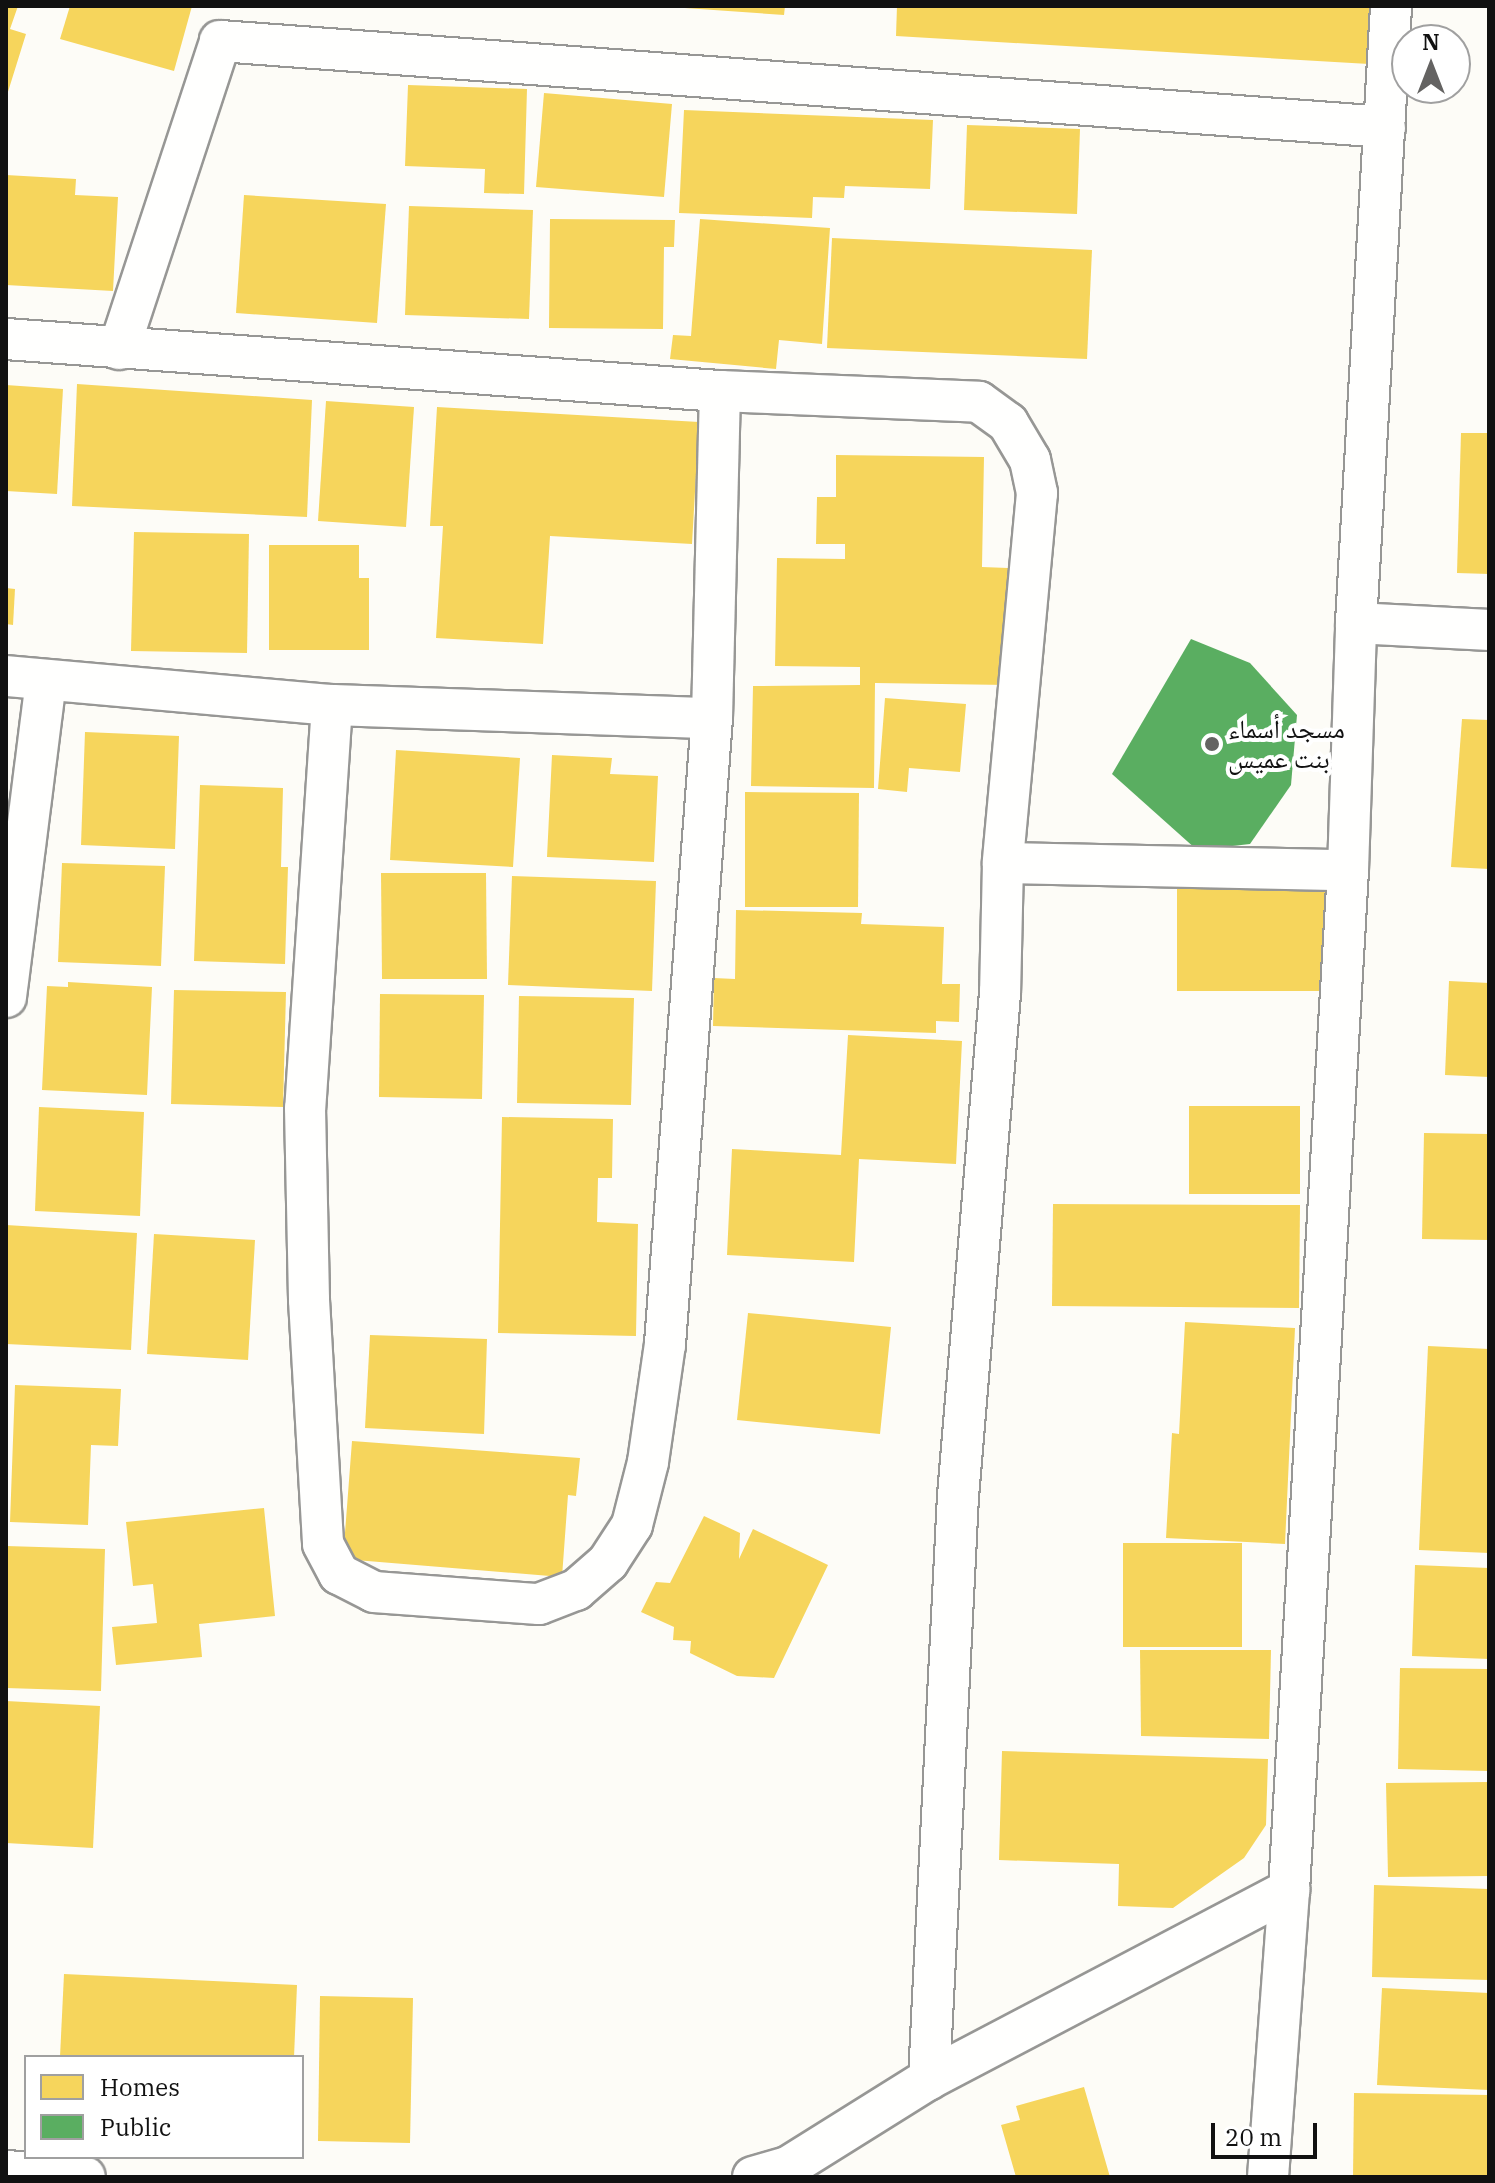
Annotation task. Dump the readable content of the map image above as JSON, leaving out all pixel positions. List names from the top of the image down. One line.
{"places":["مسجد أسماء بنت عميس"],"legend":["Homes","Public"],"scale_bar":"20 m","north":"top"}
